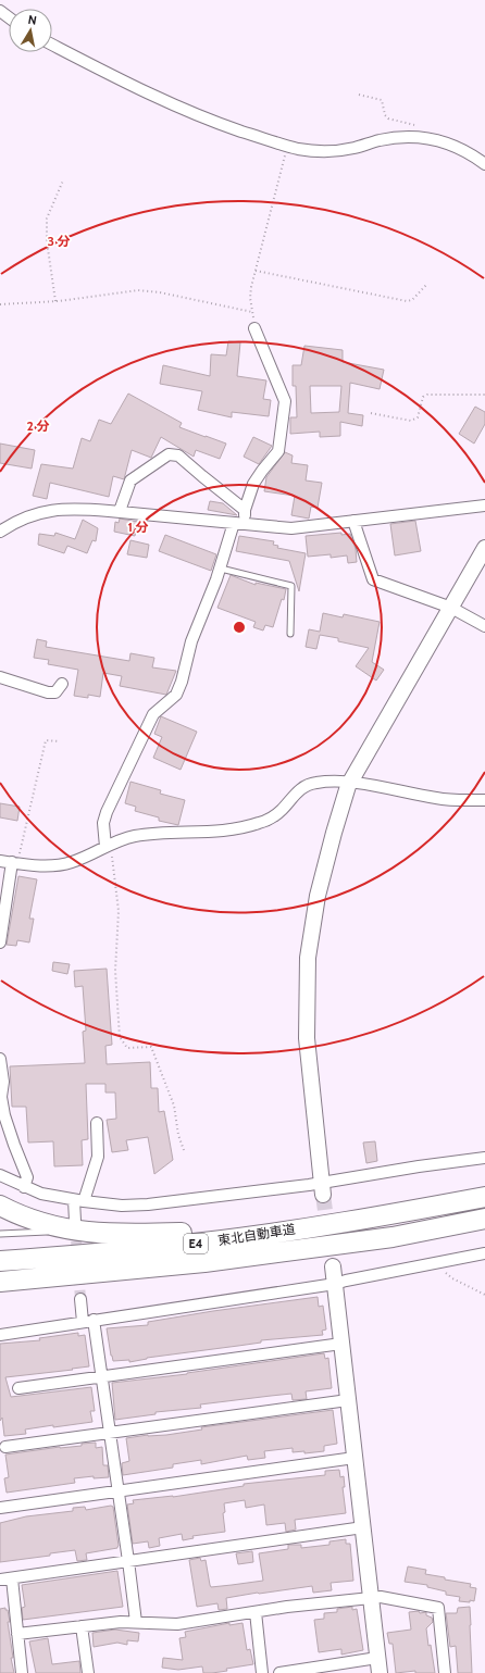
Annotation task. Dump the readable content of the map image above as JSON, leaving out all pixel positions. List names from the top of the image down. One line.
{"streets":{"highway":["東北自動車道","E4"]},"north":"top","rings":["3 分","2 分","1 分"]}
